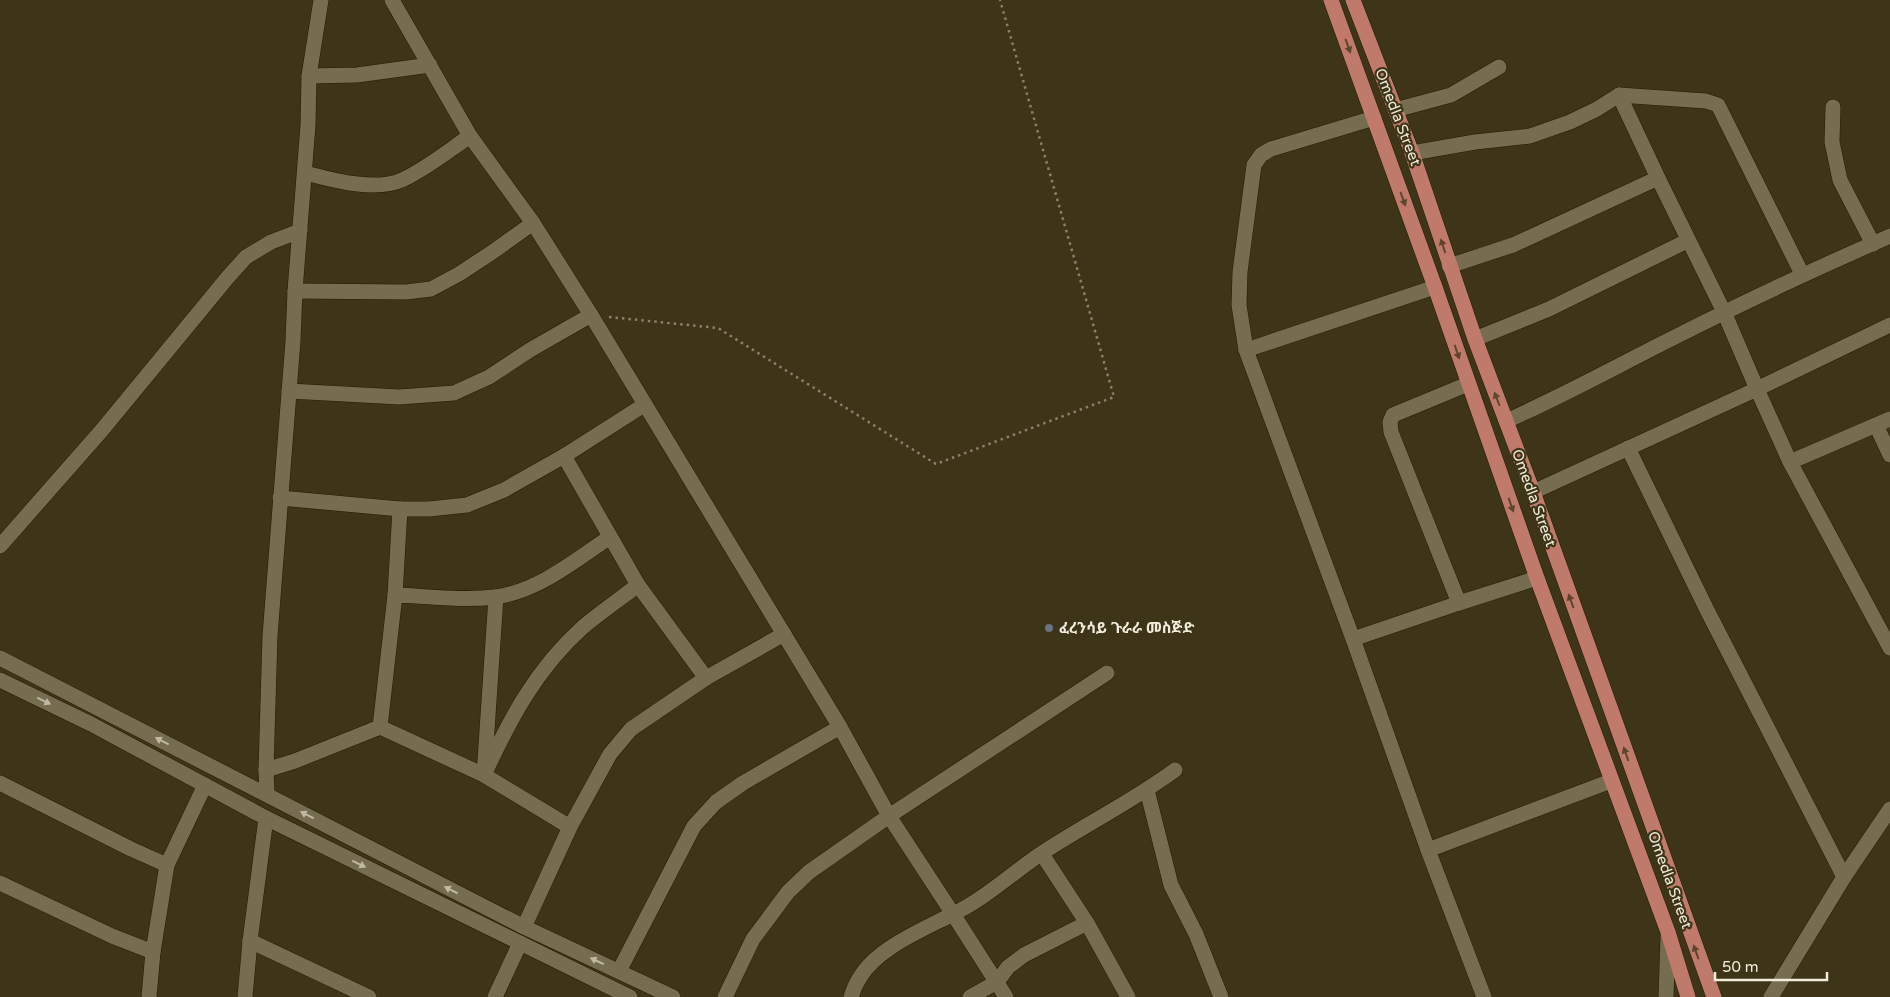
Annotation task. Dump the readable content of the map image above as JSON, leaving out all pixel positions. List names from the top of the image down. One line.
{"streets":{"main road":["Omedla Street"]},"places":["ፈረንሳይ ጉራራ መስጅድ"],"scale_bar":"50 m"}
